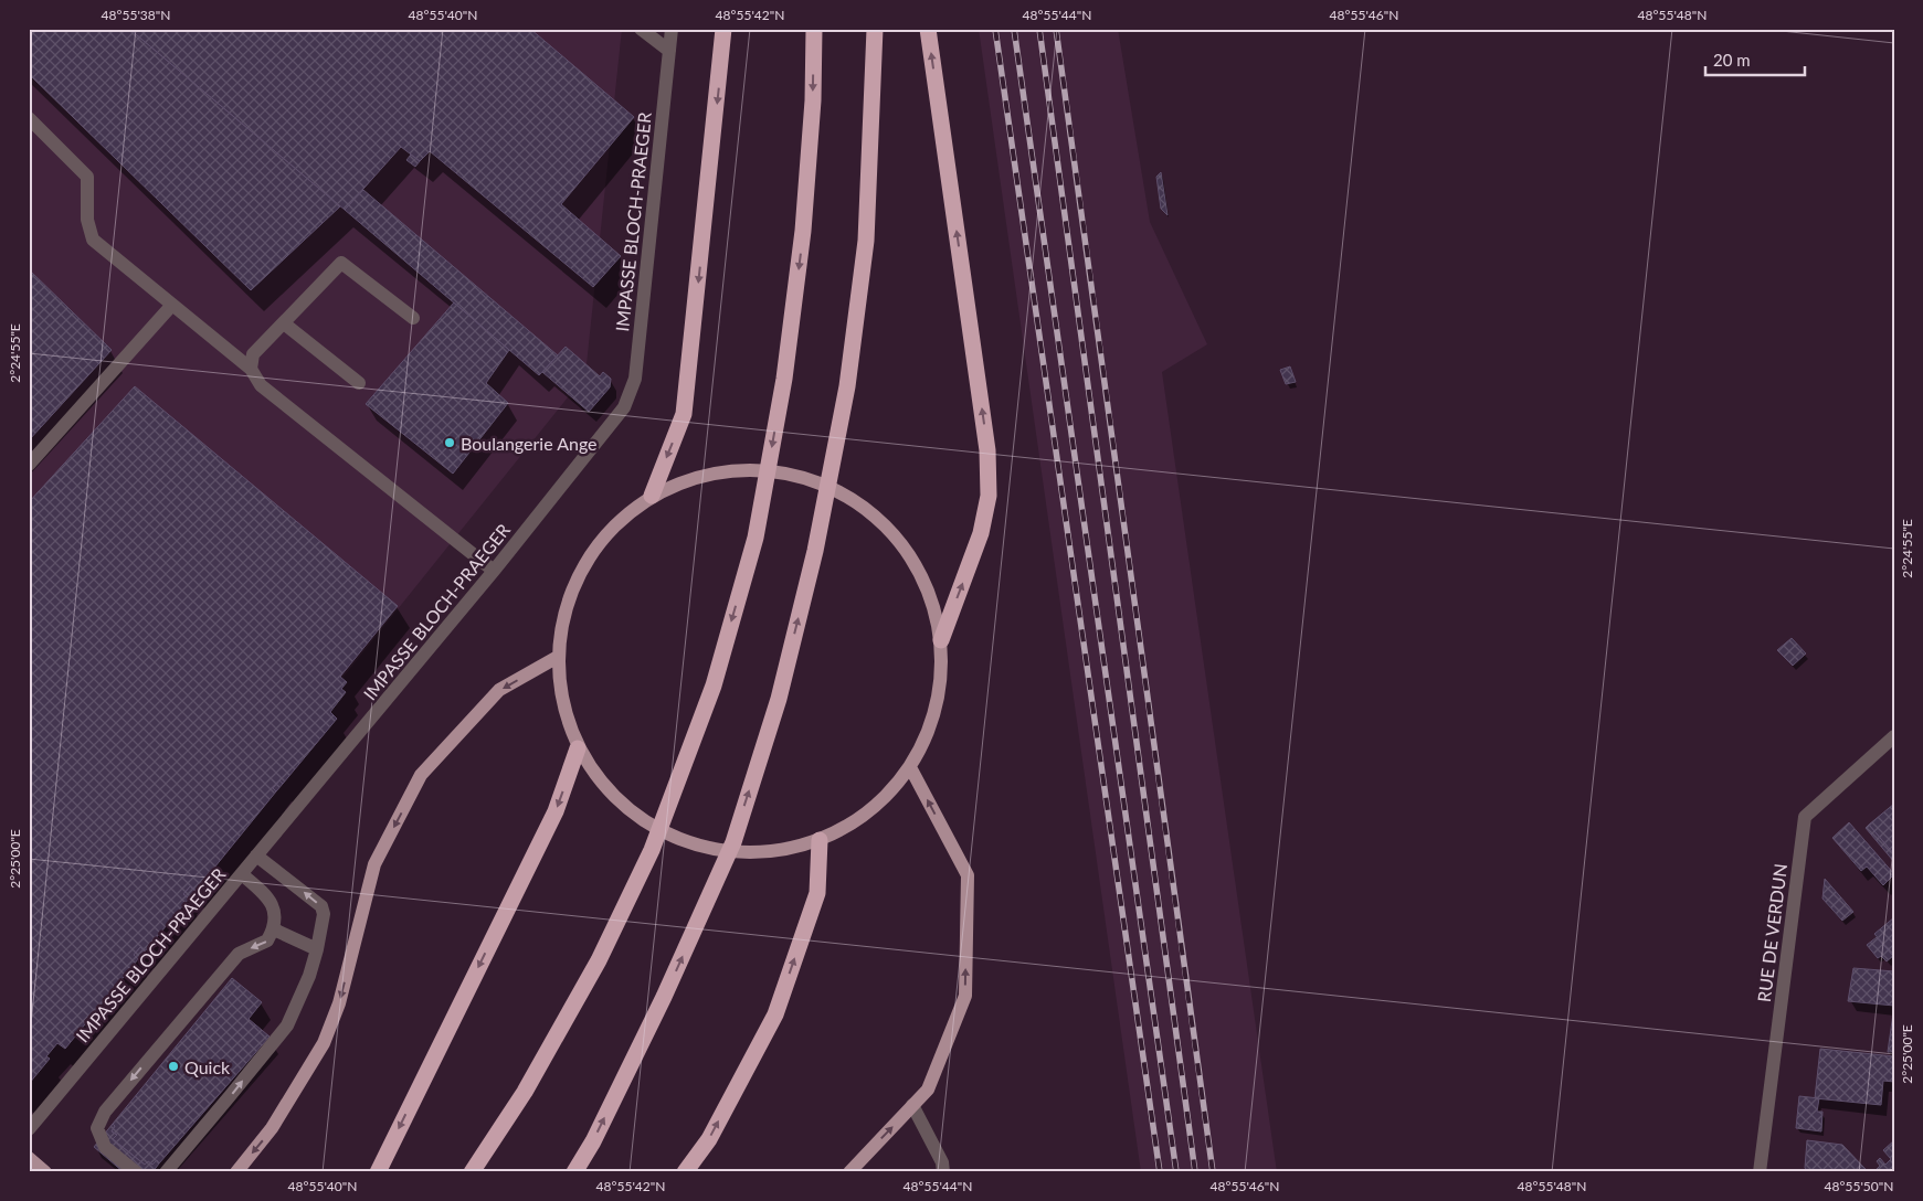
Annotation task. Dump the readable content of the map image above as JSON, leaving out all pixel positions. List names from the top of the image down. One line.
{"streets":{"street":["IMPASSE BLOCH-PRAEGER","RUE DE VERDUN"]},"places":["Boulangerie Ange","Quick"],"scale_bar":"20 m","coordinates":["48°55'38\"N","48°55'40\"N","48°55'42\"N","48°55'44\"N","48°55'46\"N","48°55'48\"N","2°24'55\"E","2°25'00\"E","48°55'50\"N"]}
